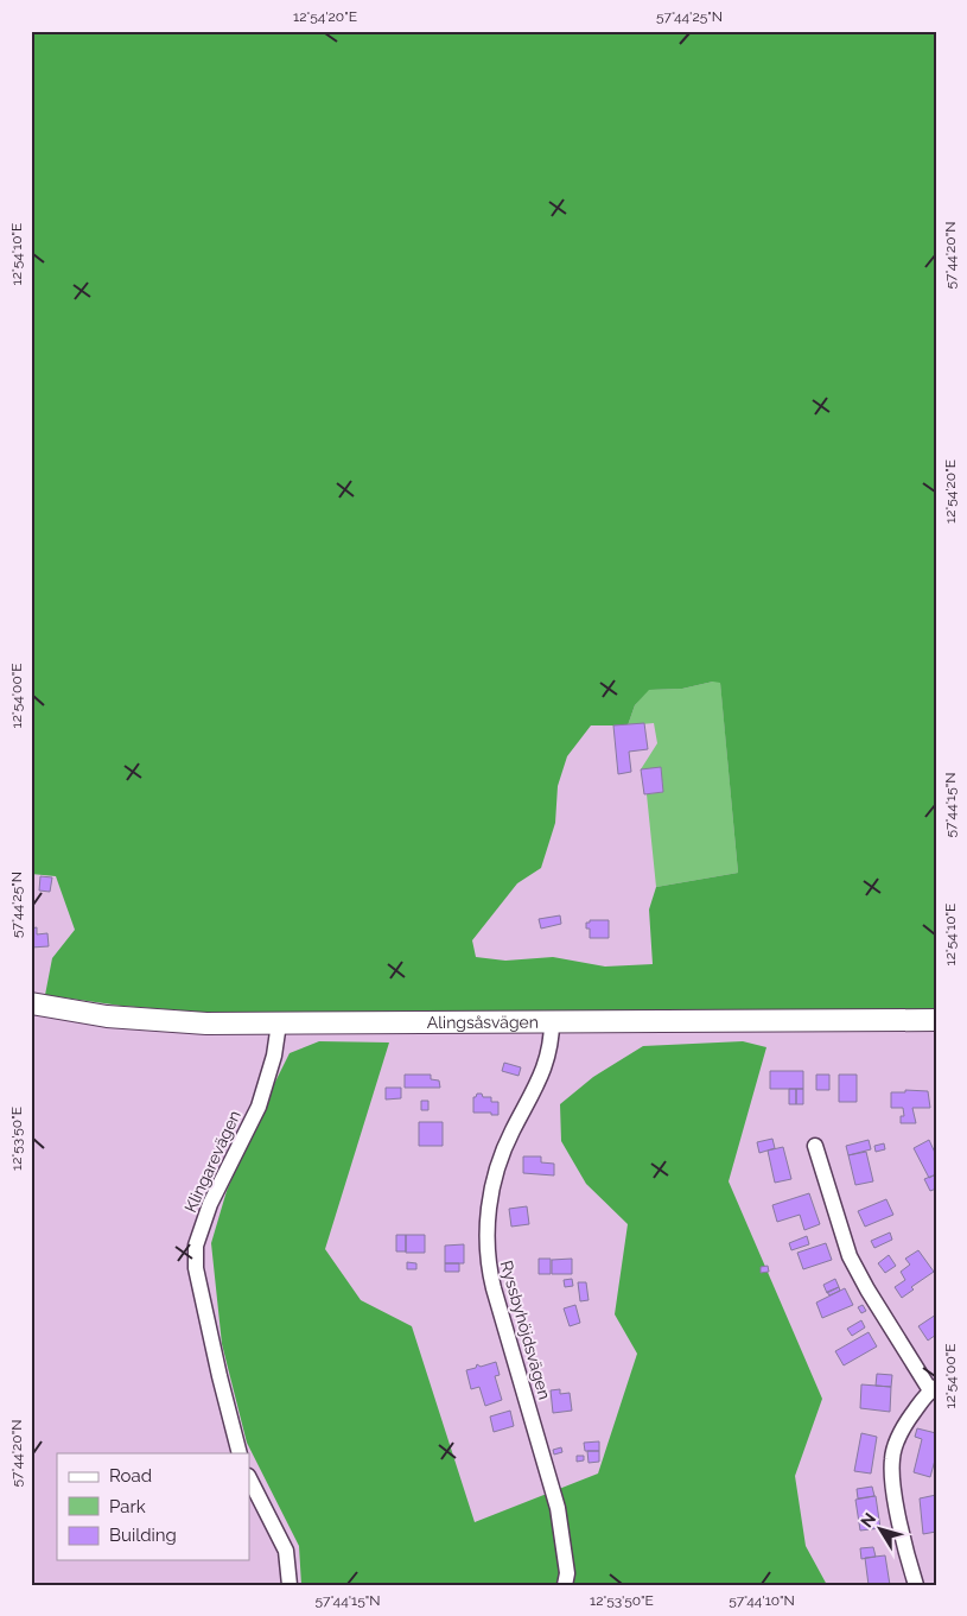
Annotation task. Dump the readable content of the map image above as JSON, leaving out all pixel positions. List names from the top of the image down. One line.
{"streets":{"main road":["Alingsåsvägen"],"street":["Klingarevägen","Ryssbyhöjdsvägen"]},"crossings":[["Alingsåsvägen","Klingarevägen"],["Alingsåsvägen","Ryssbyhöjdsvägen"]],"legend":["Road","Park","Building"],"north":"top left","coordinates":["12°54'20\"E","57°44'25\"N","12°54'10\"E","57°44'20\"N","12°54'00\"E","57°44'15\"N","12°53'50\"E","57°44'10\"N"]}
